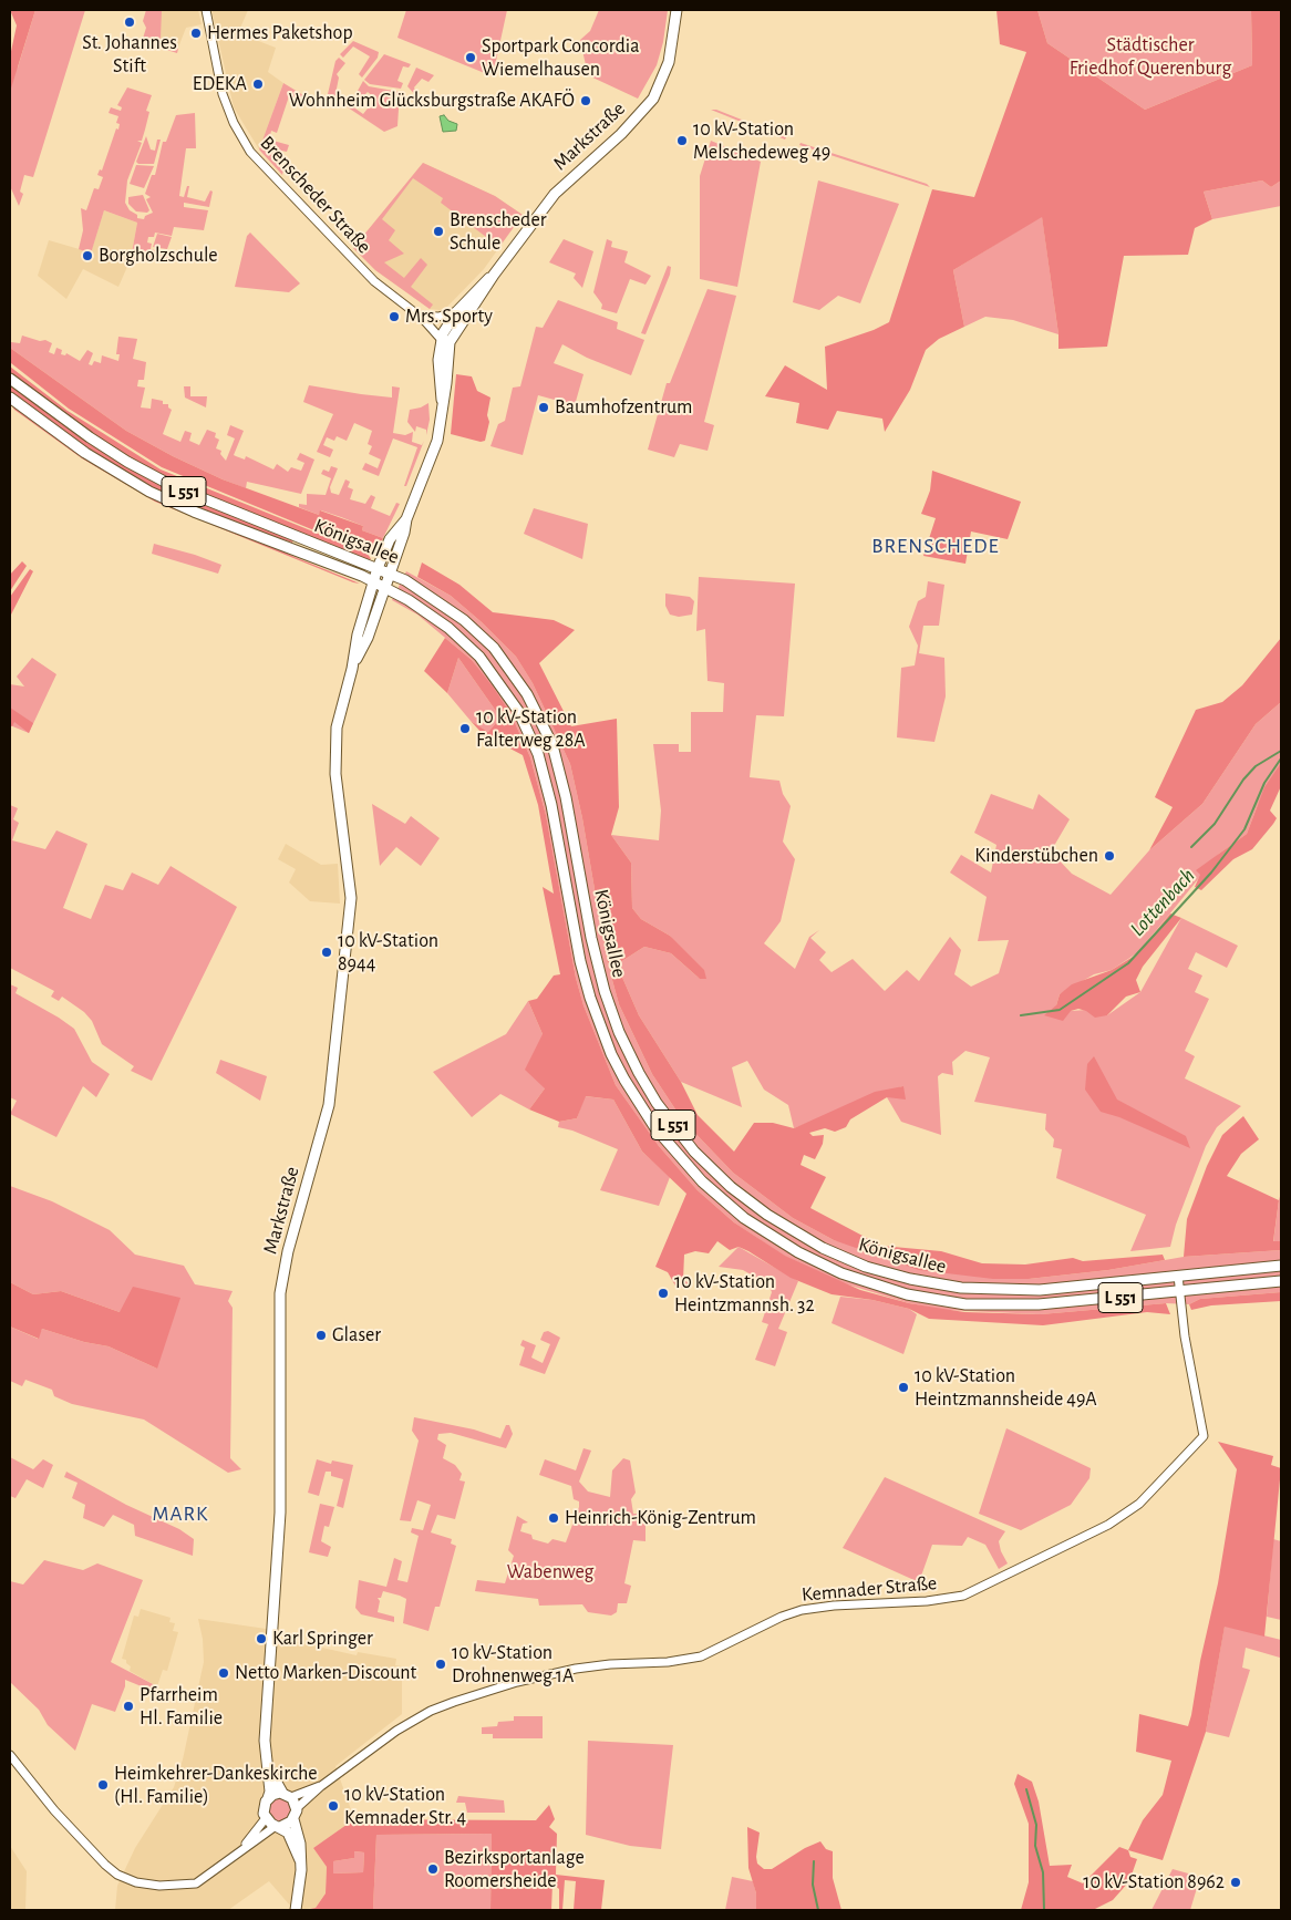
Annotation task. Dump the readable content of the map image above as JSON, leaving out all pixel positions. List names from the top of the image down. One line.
{"streets":{"main road":["Markstraße","L 551","Königsallee"],"street":["Brenscheder Straße","Kemnader Straße"]},"crossings":[["Markstraße","Brenscheder Straße"],["Markstraße","Königsallee"],["Markstraße","Kemnader Straße"],["Königsallee","Kemnader Straße"]],"districts":["BRENSCHEDE","MARK"],"water":["Lottenbach"],"parks":["Städtischer Friedhof Querenburg","Wabenweg"],"places":["St. Johannes Stift","Hermes Paketshop","Sportpark Concordia Wiemelhausen","EDEKA","Wohnheim Glücksburgstraße AKAFÖ","10 kV-Station Melschedeweg 49","Brenscheder Schule","Borgholzschule","Mrs. Sporty","Baumhofzentrum","10 kV-Station Falterweg 28A","Kinderstübchen","10 kV-Station 8944","10 kV-Station Heintzmannsh. 32","Glaser","10 kV-Station Heintzmannsheide 49A","Heinrich-König-Zentrum","Karl Springer","10 kV-Station Drohnenweg 1A","Netto Marken-Discount","Pfarrheim Hl. Familie","Heimkehrer-Dankeskirche (Hl. Familie)","10 kV-Station Kemnader Str. 4","Bezirksportanlage Roomersheide","10 kV-Station 8962"]}
